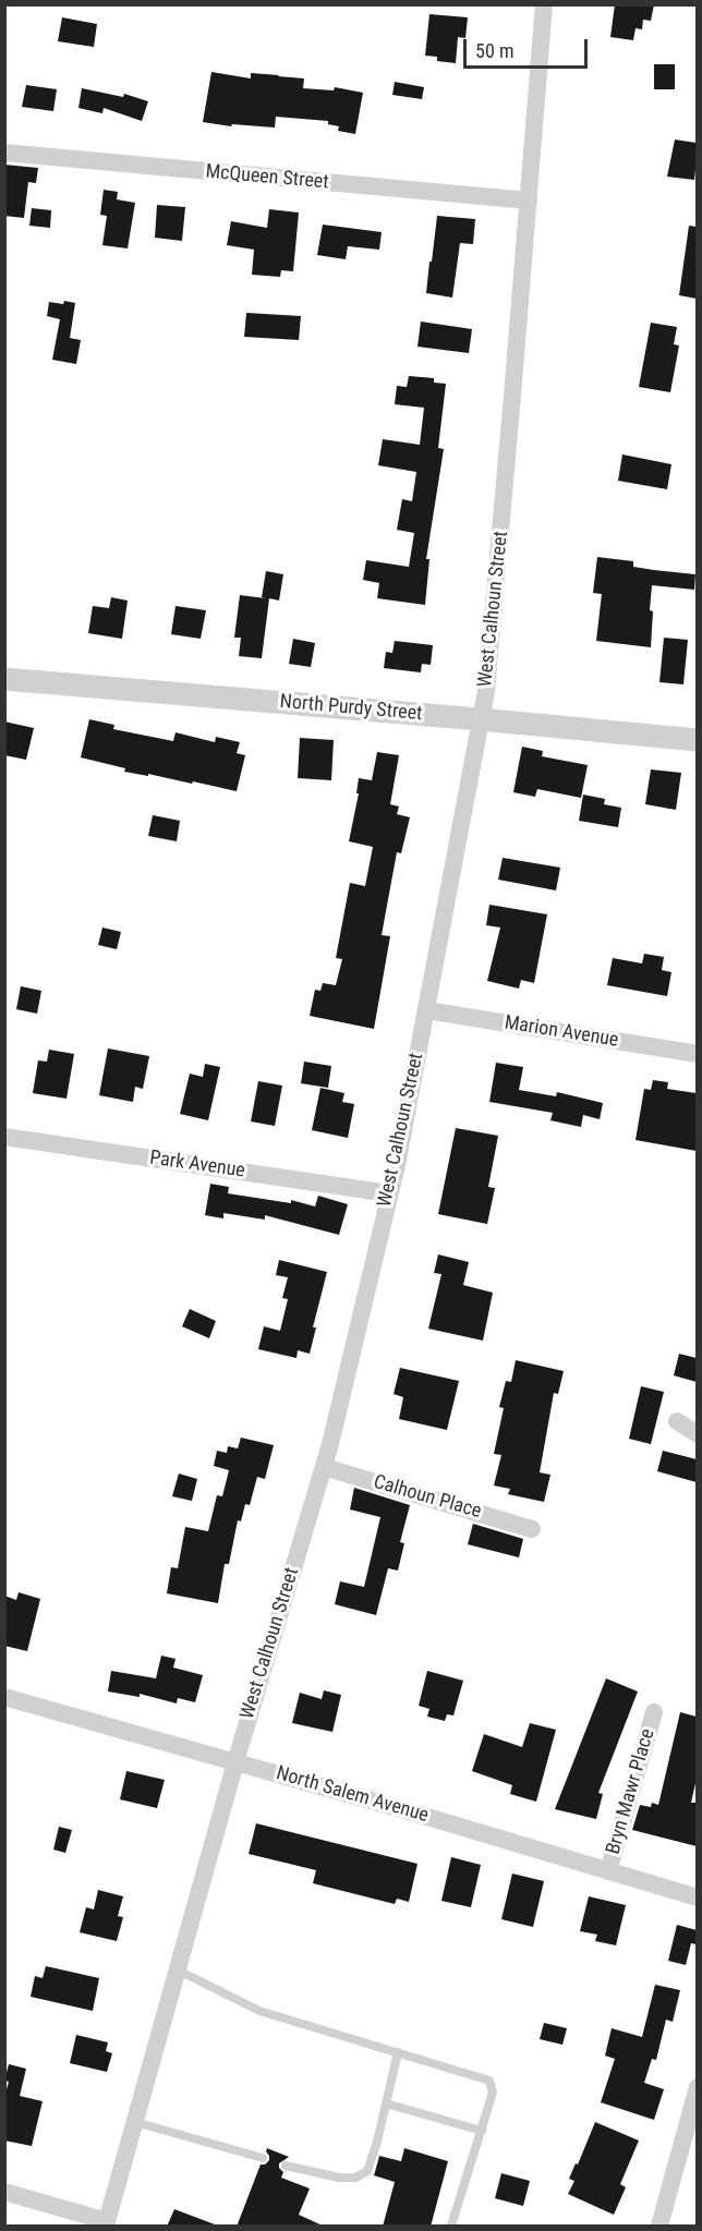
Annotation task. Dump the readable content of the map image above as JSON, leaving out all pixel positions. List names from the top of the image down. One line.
{"streets":{"street":["McQueen Street","West Calhoun Street","North Purdy Street","Marion Avenue","Park Avenue","Calhoun Place","Bryn Mawr Place","North Salem Avenue"]},"crossings":[["McQueen Street","West Calhoun Street"],["West Calhoun Street","North Purdy Street"],["West Calhoun Street","Marion Avenue"],["West Calhoun Street","Park Avenue"],["West Calhoun Street","Calhoun Place"],["West Calhoun Street","North Salem Avenue"],["Bryn Mawr Place","North Salem Avenue"]],"scale_bar":"50 m"}
